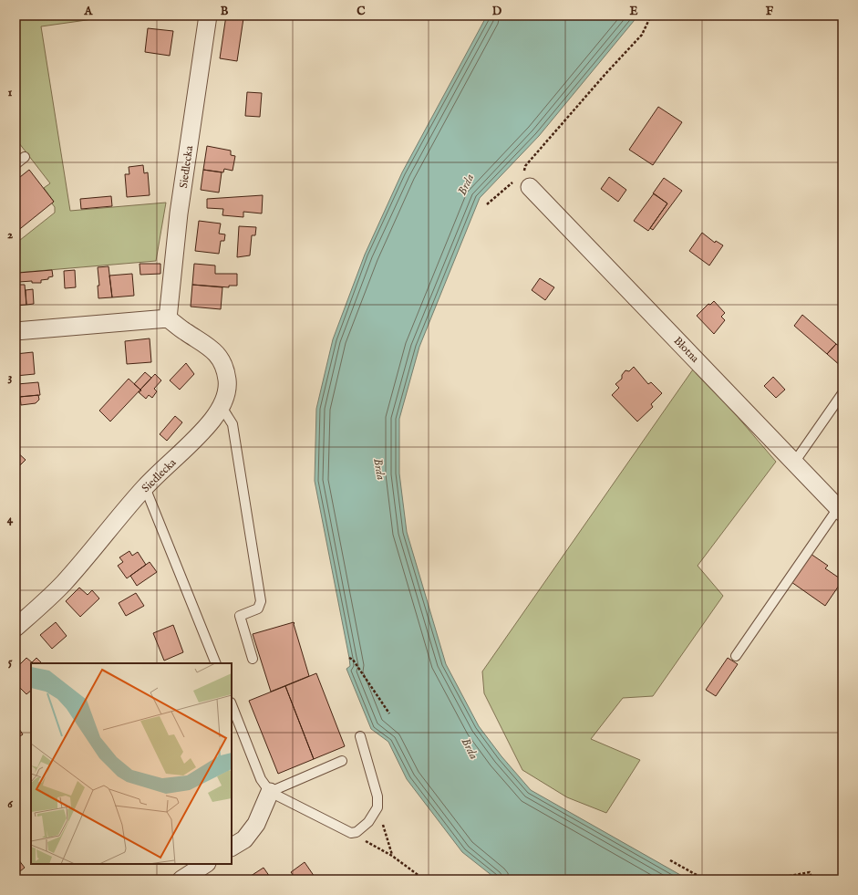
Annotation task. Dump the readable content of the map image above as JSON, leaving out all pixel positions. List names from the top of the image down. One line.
{"streets":{"street":["Siedlecka","Błotna"]},"water":["Brda"],"grid":{"columns":["A","B","C","D","E","F"],"rows":["1","2","3","4","5","6"]}}
